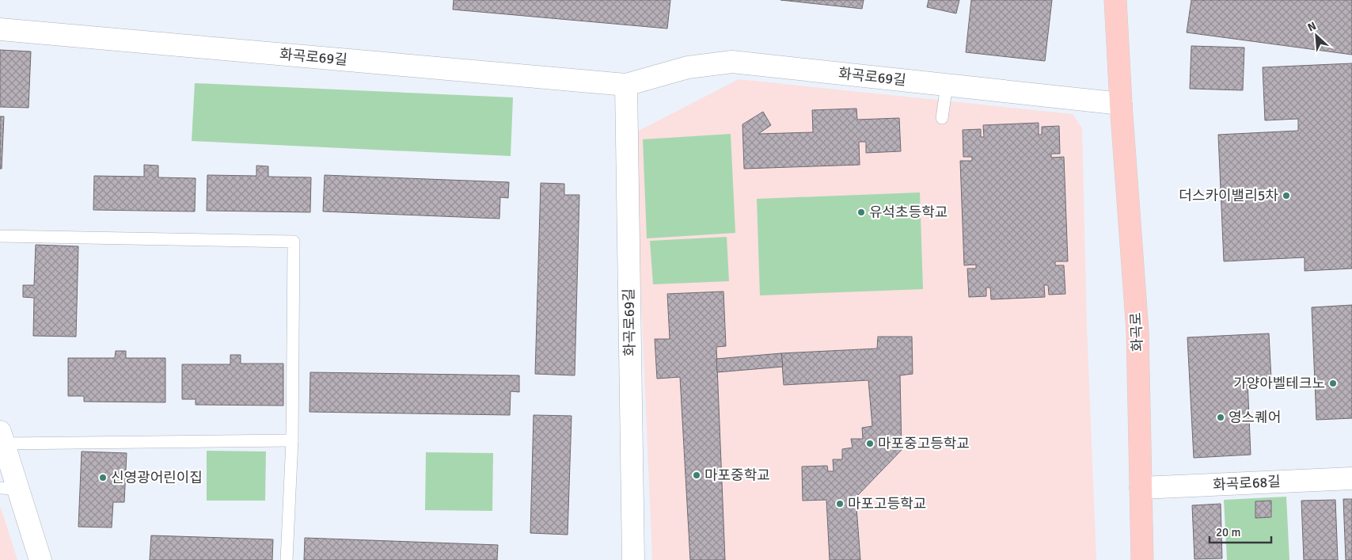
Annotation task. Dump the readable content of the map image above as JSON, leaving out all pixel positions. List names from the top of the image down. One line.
{"streets":{"main road":["화곡로"],"street":["화곡로69길","화곡로68길"]},"crossings":[["화곡로69길","화곡로"],["화곡로","화곡로68길"]],"places":["더스카이밸리5차","유석초등학교","가양아벨테크노","영스퀘어","마포중고등학교","마포중학교","신영광어린이집","마포고등학교"],"scale_bar":"20 m","north":"top left"}
